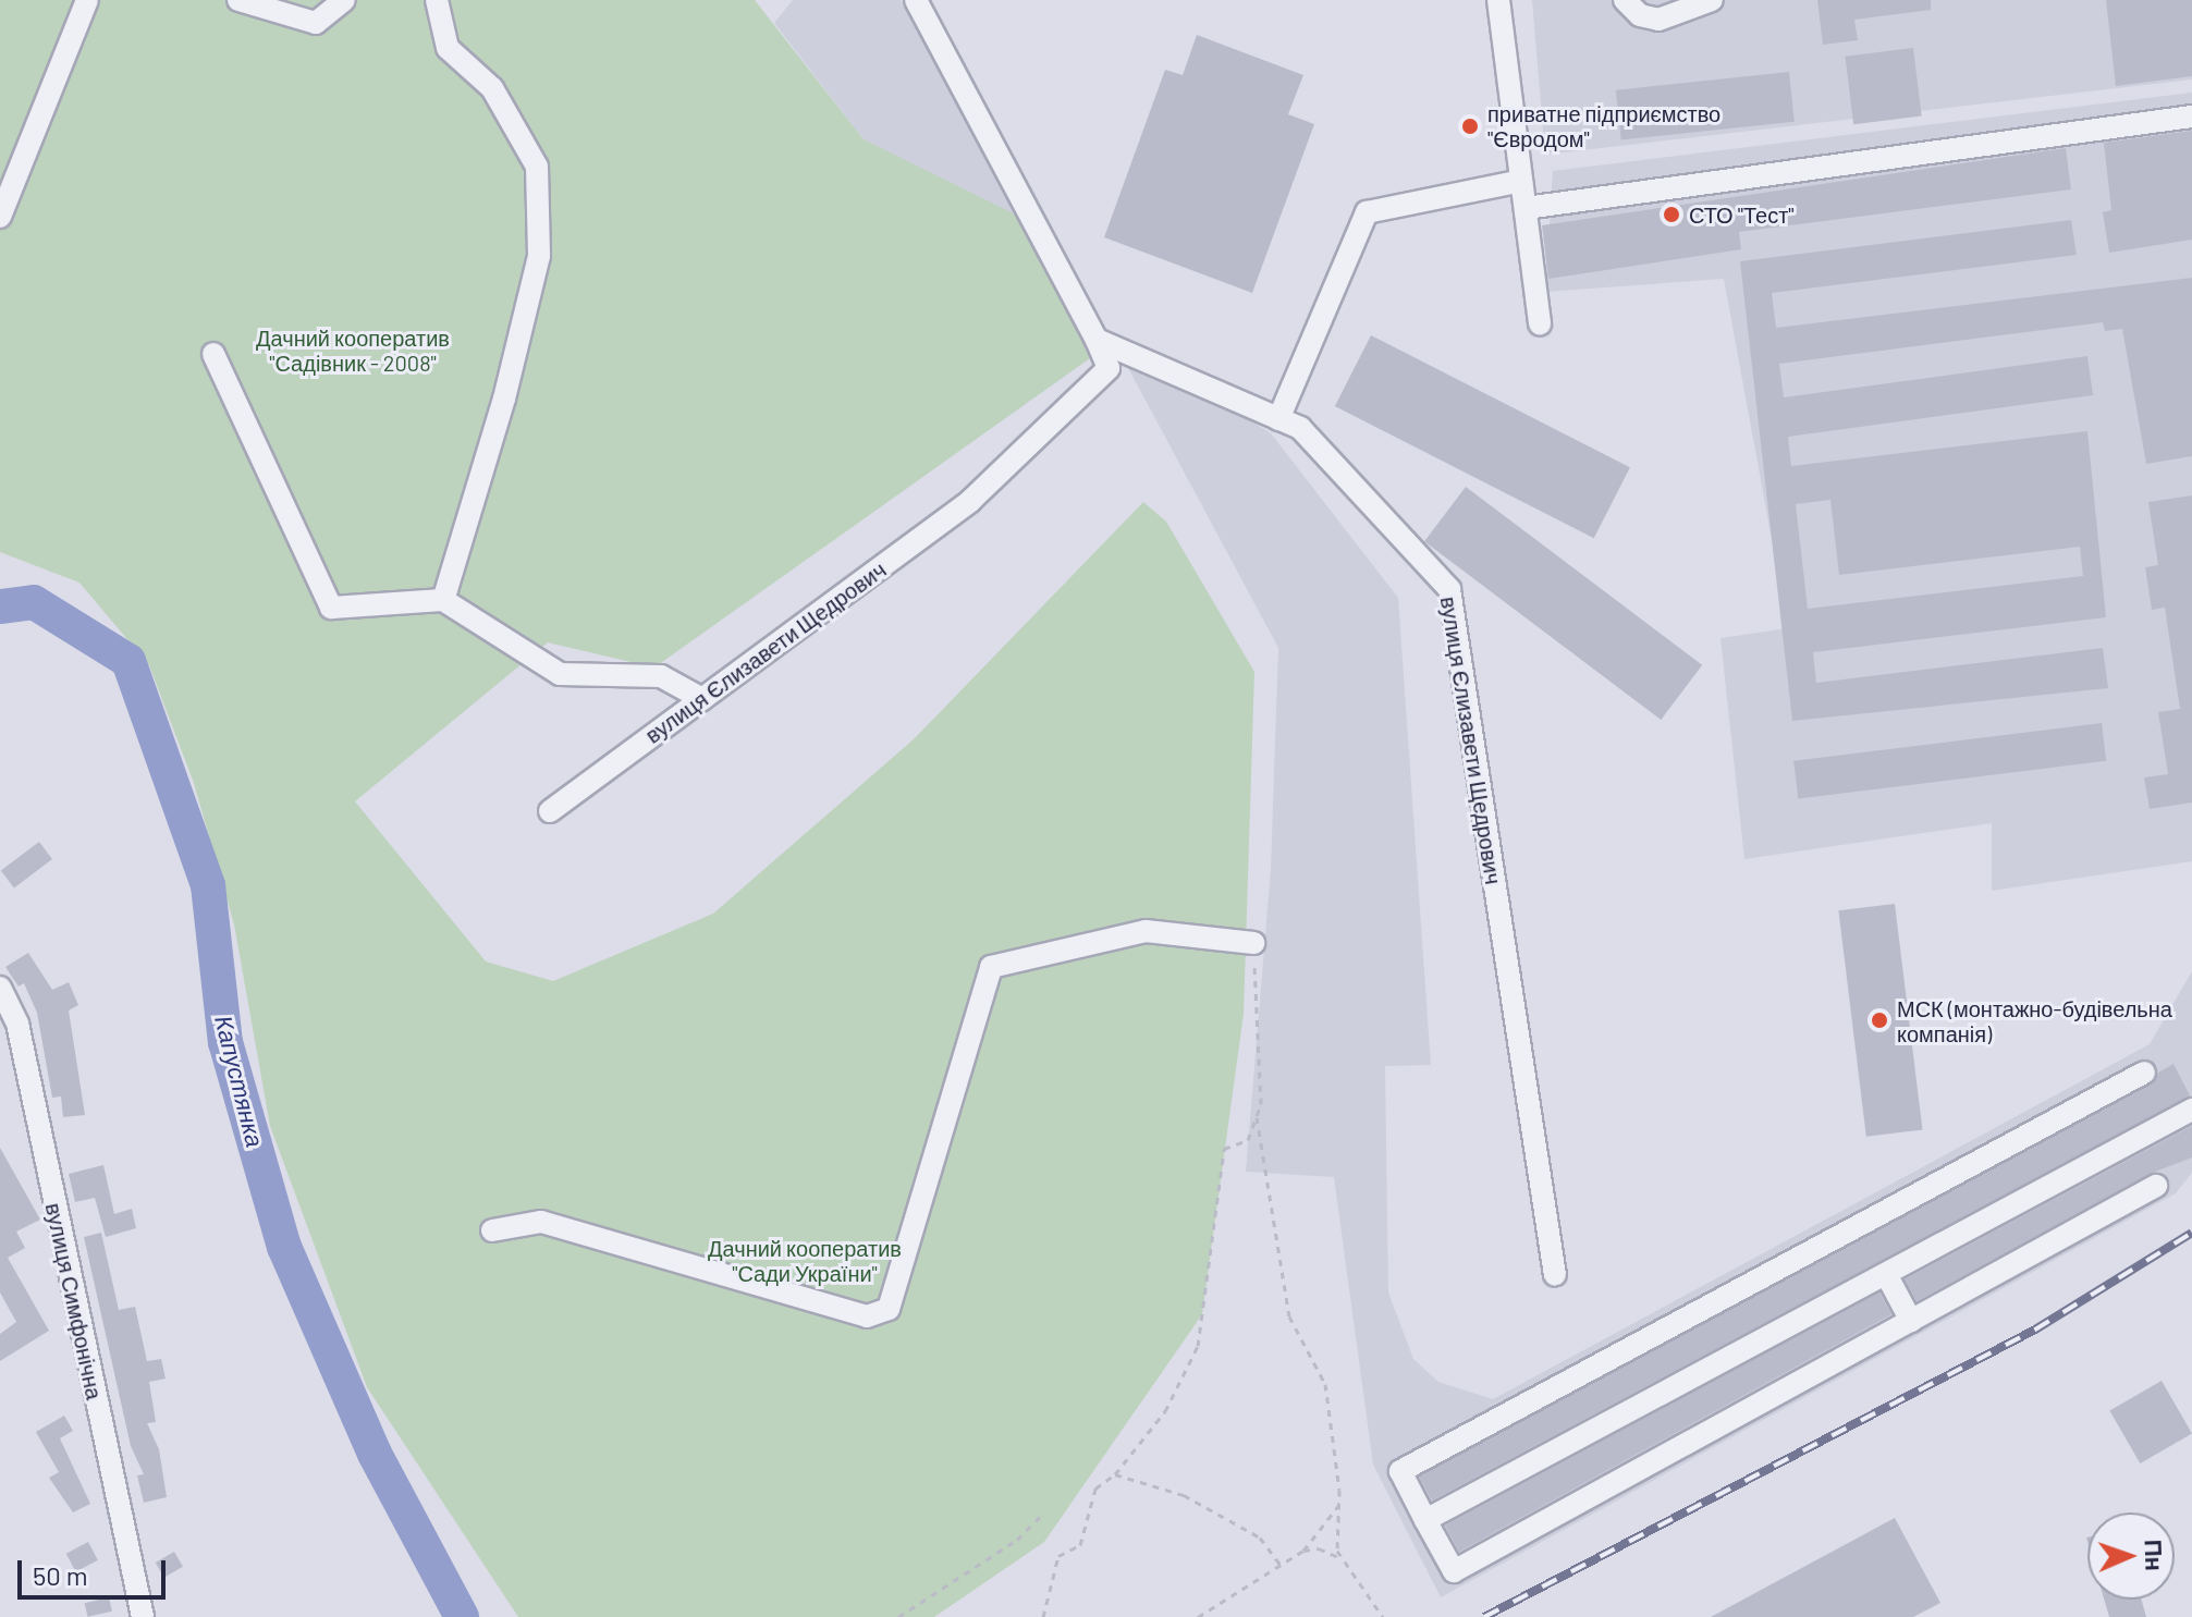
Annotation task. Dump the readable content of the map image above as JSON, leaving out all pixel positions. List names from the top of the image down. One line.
{"streets":{"street":["вулиця Єлизавети Щедрович","вулиця Симфонічна"]},"water":["Капустянка"],"parks":["Дачний кооператив \"Садівник - 2008\"","Дачний кооператив \"Сади України\""],"places":["приватне підприємство \"Євродом\"","СТО \"Тест\"","МСК (монтажно-будівельна компанія)"],"scale_bar":"50 m","north":"right"}
